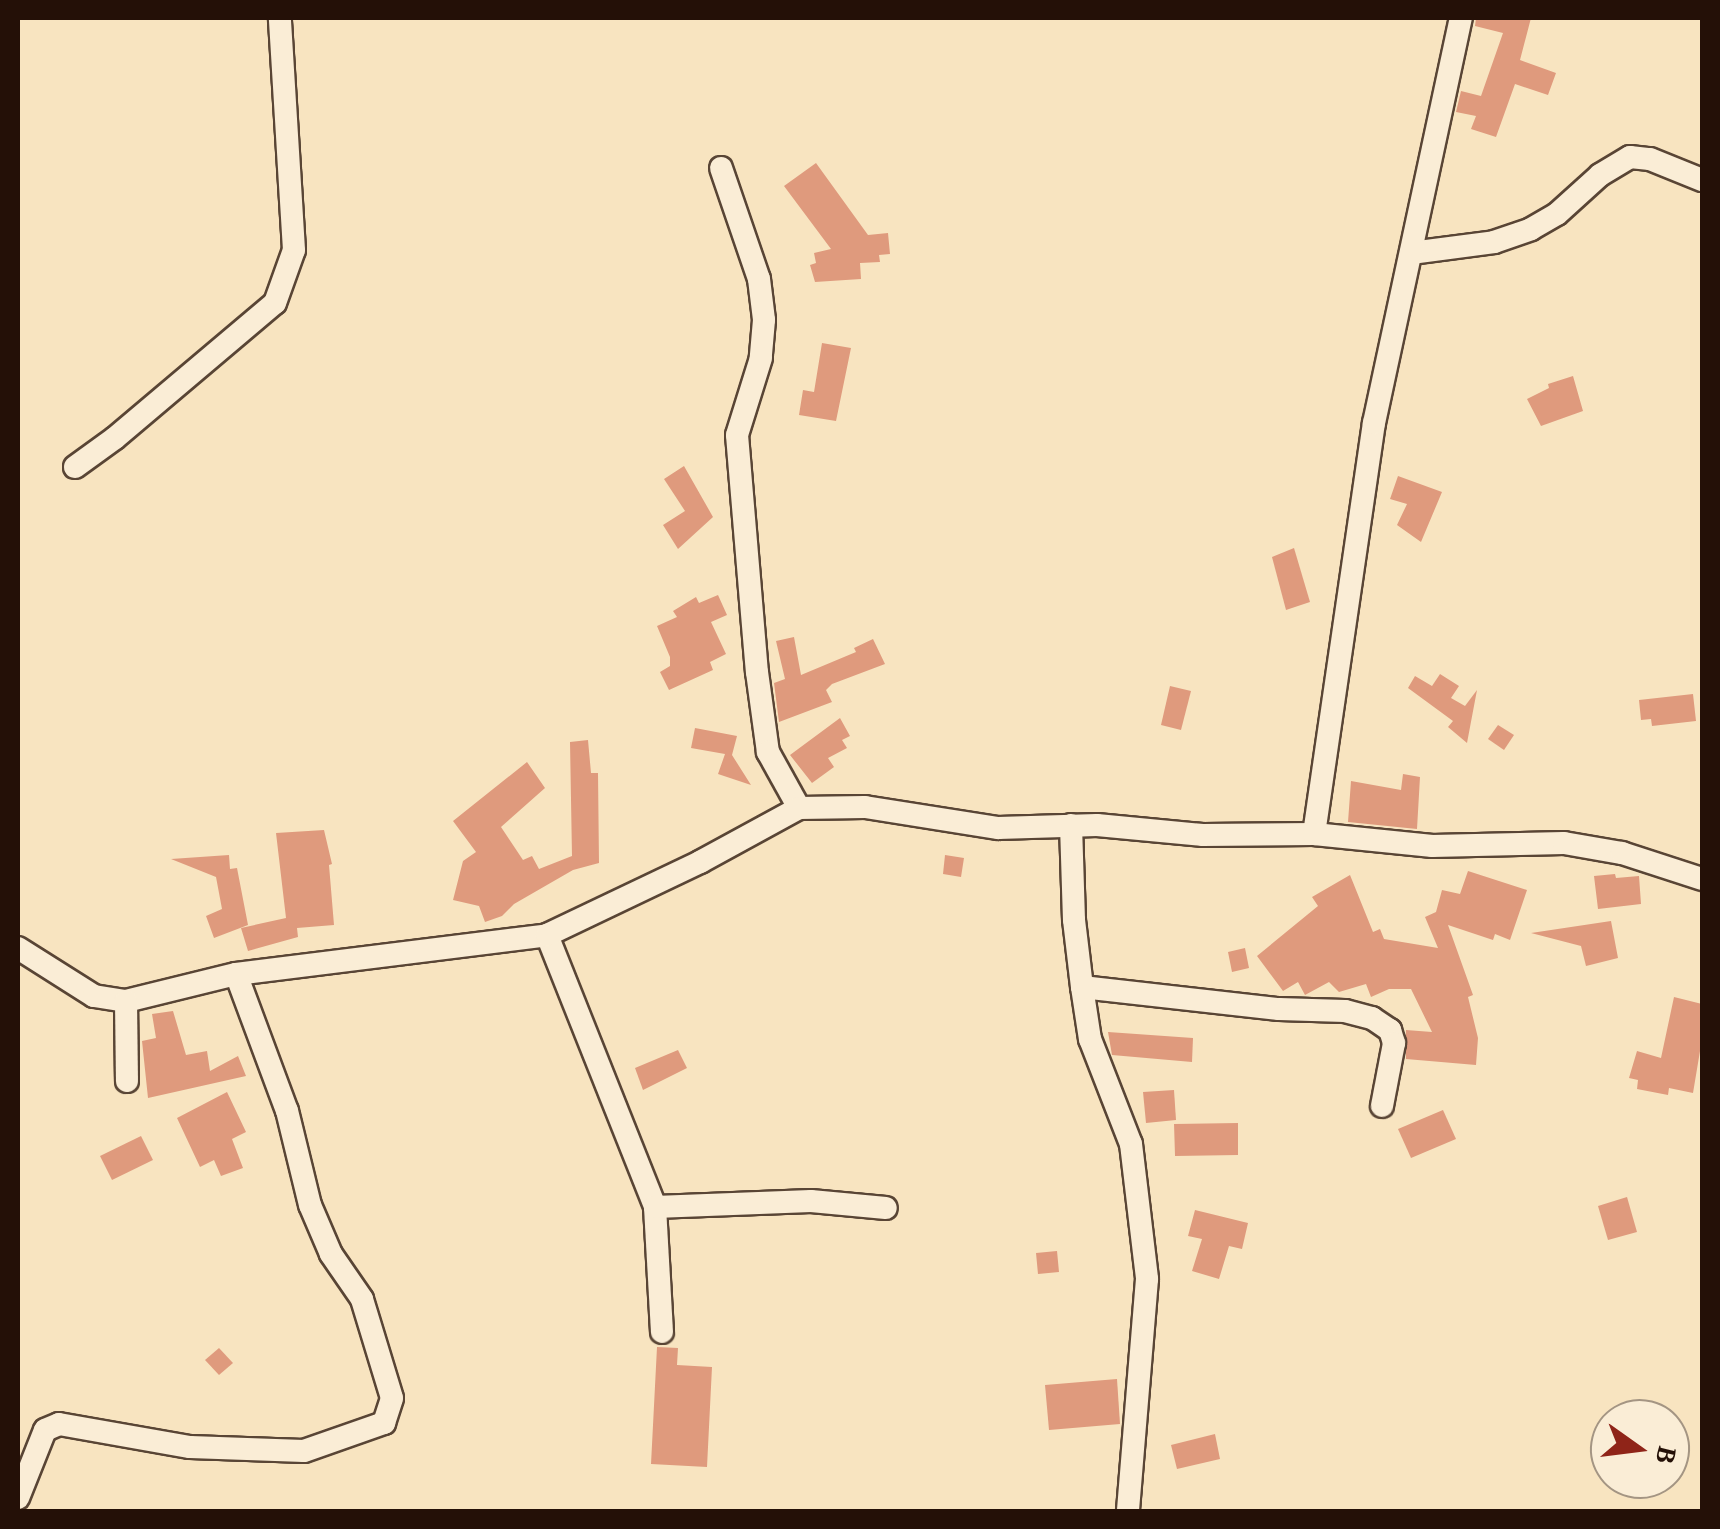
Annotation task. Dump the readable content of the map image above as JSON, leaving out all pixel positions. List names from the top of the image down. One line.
{"north":"right"}
